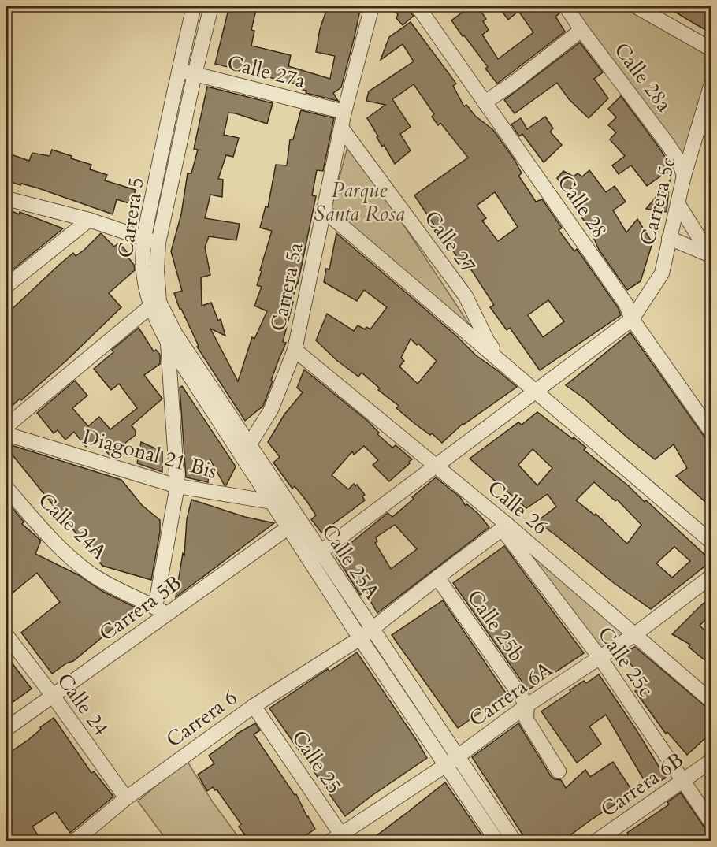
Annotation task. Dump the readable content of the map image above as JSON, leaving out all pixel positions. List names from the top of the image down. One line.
{"streets":{"street":["Calle 27a","Calle 28a","Carrera 5c","Calle 28","Carrera 5","Calle 27","Carrera 5a","Diagonal 21 Bis","Calle 26","Calle 24A","Calle 25A","Carrera 5B","Calle 25b","Calle 25c","Carrera 6A","Calle 24","Carrera 6","Calle 25","Carrera 6B"]},"crossings":[["Calle 27a","Carrera 5"],["Calle 27a","Carrera 5a"],["Calle 28a","Carrera 5c"],["Carrera 5c","Calle 28"],["Carrera 5c","Calle 27"],["Carrera 5c","Calle 26"],["Carrera 5c","Calle 25A"],["Carrera 5","Calle 25A"],["Calle 27","Carrera 5a"],["Carrera 5a","Calle 26"],["Carrera 5a","Calle 25A"],["Diagonal 21 Bis","Calle 25A"],["Calle 26","Calle 25c"],["Calle 26","Carrera 6A"],["Calle 26","Carrera 6"],["Calle 24A","Carrera 5B"],["Calle 25A","Carrera 5B"],["Calle 25A","Carrera 6A"],["Calle 25A","Carrera 6"],["Carrera 5B","Calle 24"],["Calle 25b","Carrera 6A"],["Calle 25b","Carrera 6"],["Calle 25c","Carrera 6A"],["Calle 25c","Carrera 6"],["Calle 25c","Carrera 6B"],["Carrera 6A","Calle 25"],["Calle 24","Carrera 6"],["Carrera 6","Calle 25"]],"parks":["Parque Santa Rosa"]}
